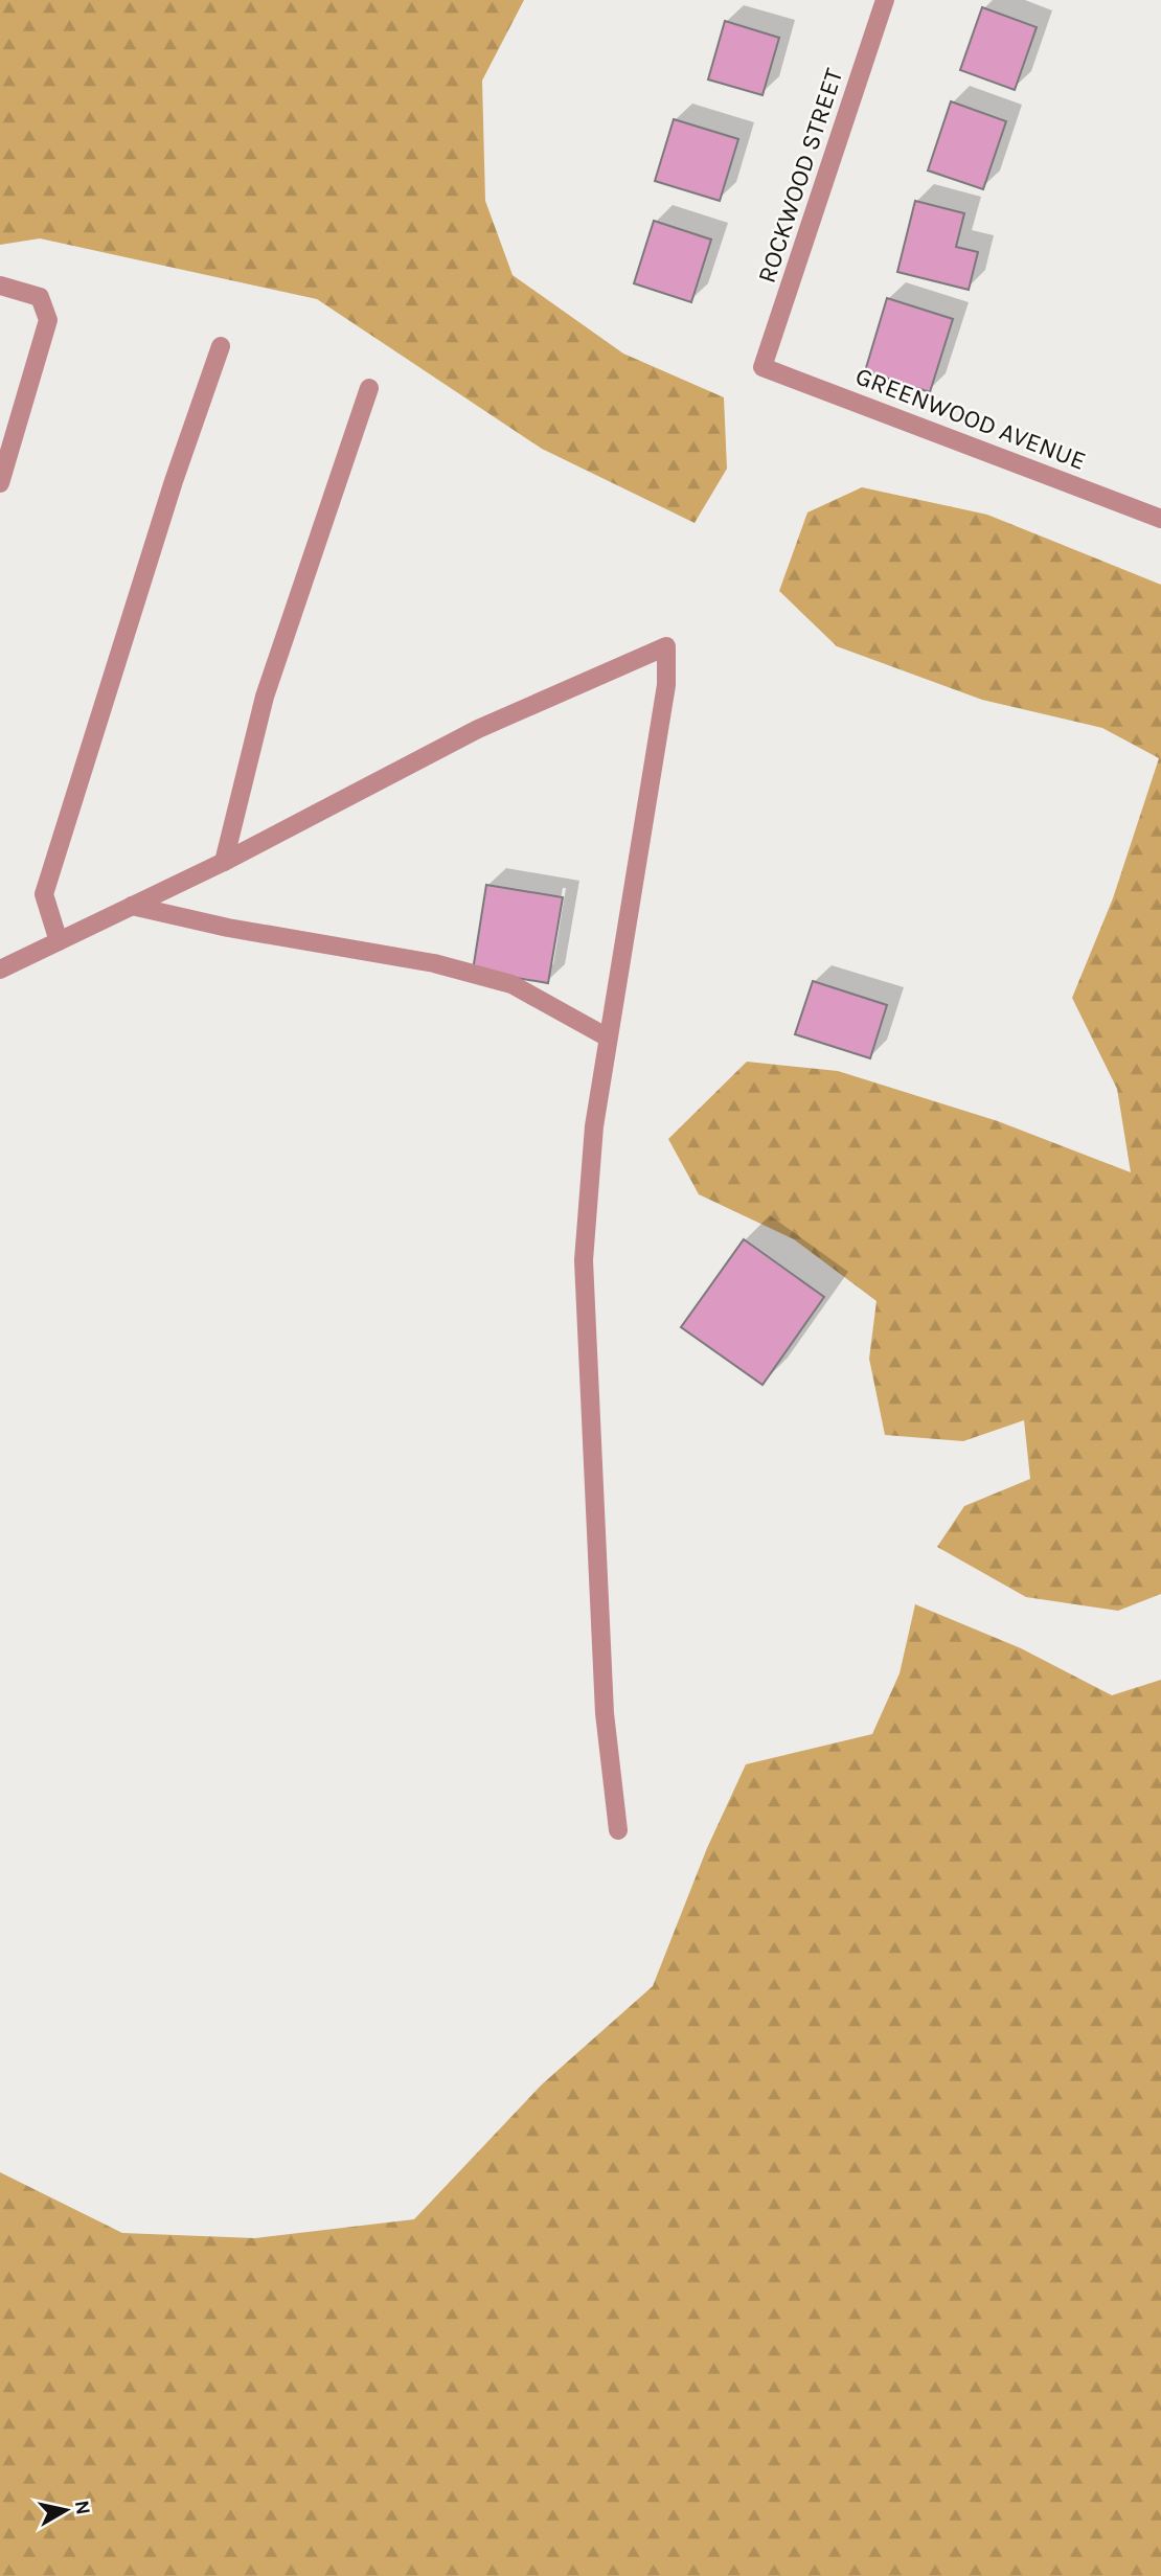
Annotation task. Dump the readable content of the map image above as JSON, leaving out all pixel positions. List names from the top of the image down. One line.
{"streets":{"street":["ROCKWOOD STREET","GREENWOOD AVENUE"]},"crossings":[["ROCKWOOD STREET","GREENWOOD AVENUE"]],"north":"right"}
